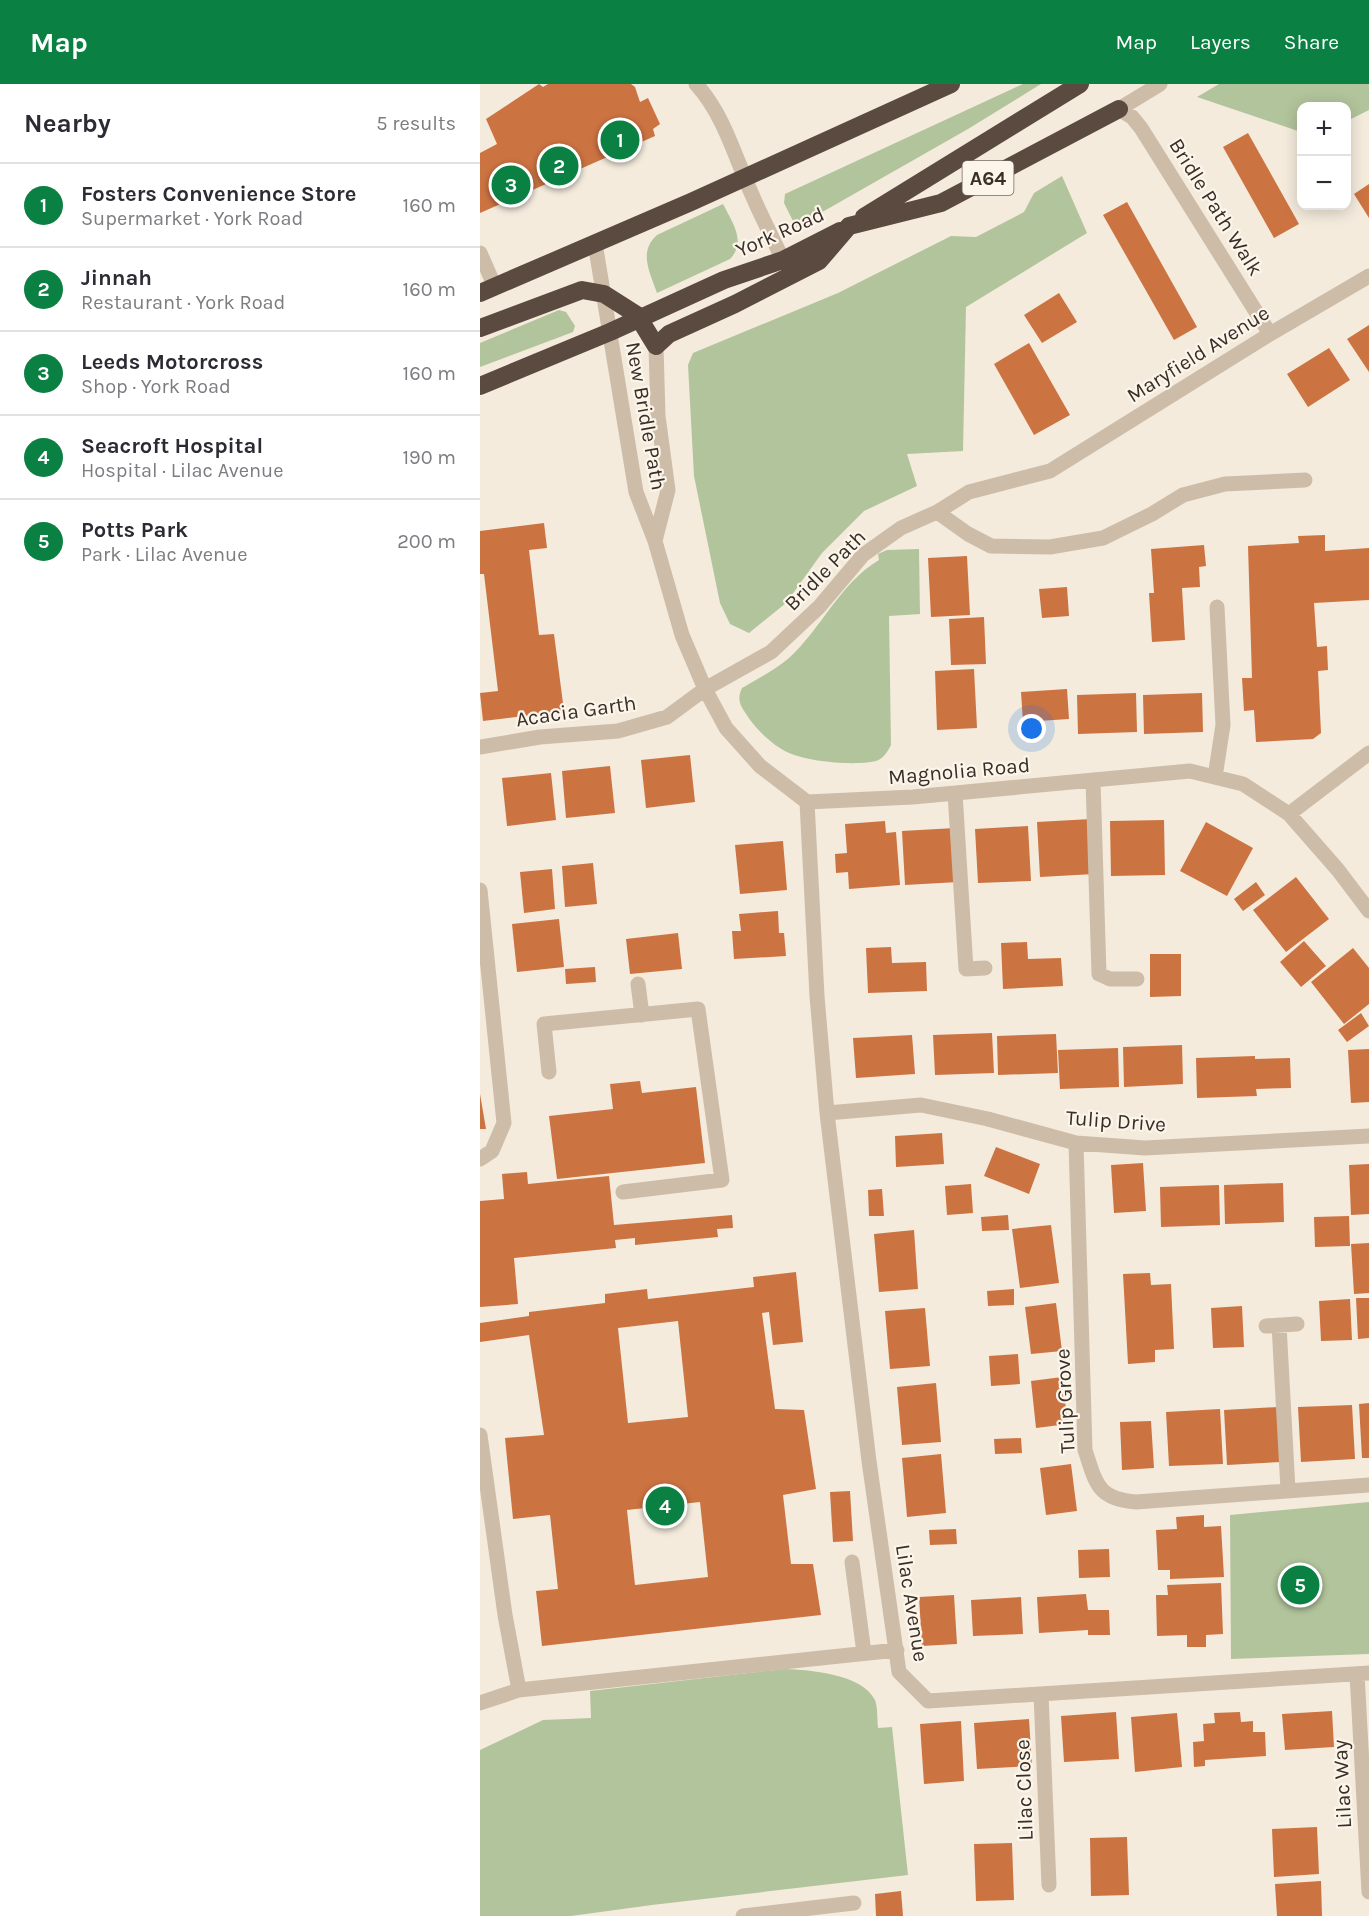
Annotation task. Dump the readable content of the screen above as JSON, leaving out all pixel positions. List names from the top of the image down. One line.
{"streets":{"highway":["A64","York Road"],"street":["Bridle Path Walk","Maryfield Avenue","New Bridle Path","Bridle Path","Acacia Garth","Magnolia Road","Tulip Drive","Tulip Grove","Lilac Avenue","Lilac Way","Lilac Close"]},"crossings":[["A64","Bridle Path Walk"],["A64","York Road"],["A64","New Bridle Path"],["Bridle Path Walk","Maryfield Avenue"],["York Road","New Bridle Path"],["Maryfield Avenue","Bridle Path"],["Bridle Path","Acacia Garth"],["Tulip Drive","Tulip Grove"],["Tulip Drive","Lilac Avenue"],["Lilac Avenue","Lilac Way"],["Lilac Avenue","Lilac Close"]],"page":{"header":"Map","nav":["Map","Layers","Share"],"heading":["Nearby","5 results"],"map_buttons":["+","−"],"pins":["1","2","3","4","5"],"list":[{"mark":"1","name":"Fosters Convenience Store","note":"Supermarket · York Road","value":"160 m"},{"mark":"2","name":"Jinnah","note":"Restaurant · York Road","value":"160 m"},{"mark":"3","name":"Leeds Motorcross","note":"Shop · York Road","value":"160 m"},{"mark":"4","name":"Seacroft Hospital","note":"Hospital · Lilac Avenue","value":"190 m"},{"mark":"5","name":"Potts Park","note":"Park · Lilac Avenue","value":"200 m"}]}}
